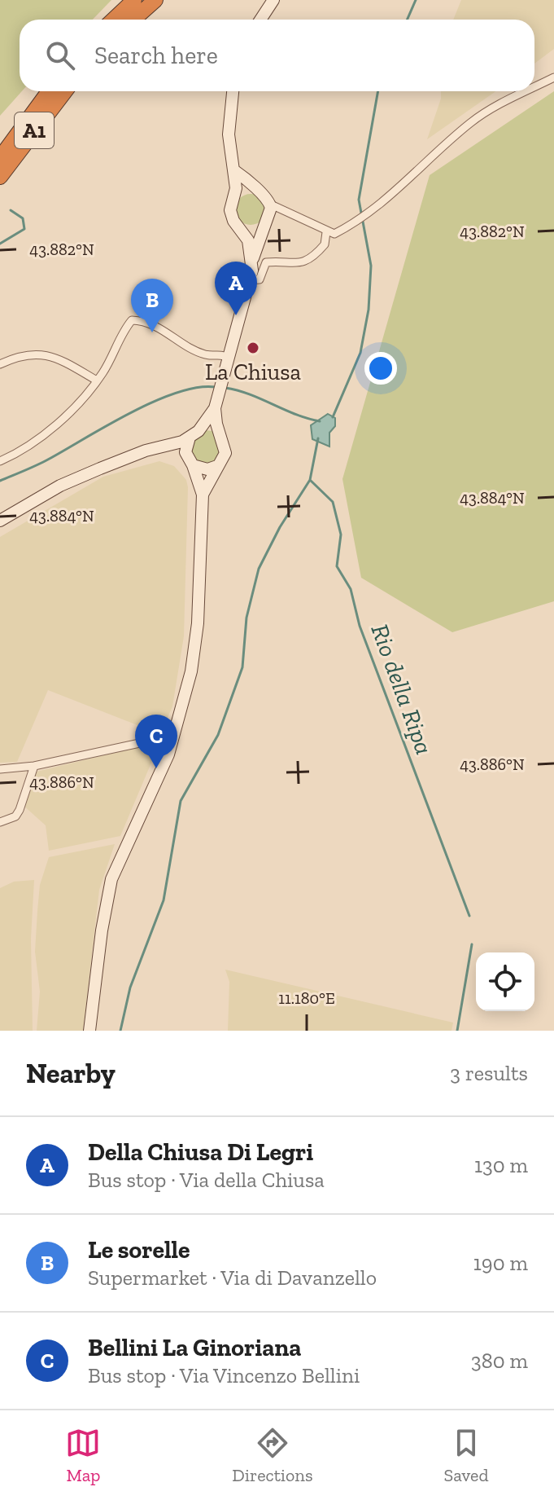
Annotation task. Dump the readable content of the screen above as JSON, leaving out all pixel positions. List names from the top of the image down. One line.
{"streets":{"highway":["A1"]},"water":["Rio della Ripa"],"places":["La Chiusa"],"page":{"search":"Search here","pins":["A","B","C"],"heading":["Nearby","3 results"],"list":[{"mark":"A","name":"Della Chiusa Di Legri","note":"Bus stop · Via della Chiusa","value":"130 m"},{"mark":"B","name":"Le sorelle","note":"Supermarket · Via di Davanzello","value":"190 m"},{"mark":"C","name":"Bellini La Ginoriana","note":"Bus stop · Via Vincenzo Bellini","value":"380 m"}],"nav":["Map","Directions","Saved"]},"coordinates":["43.882°N","43.884°N","43.886°N","11.180°E"]}
